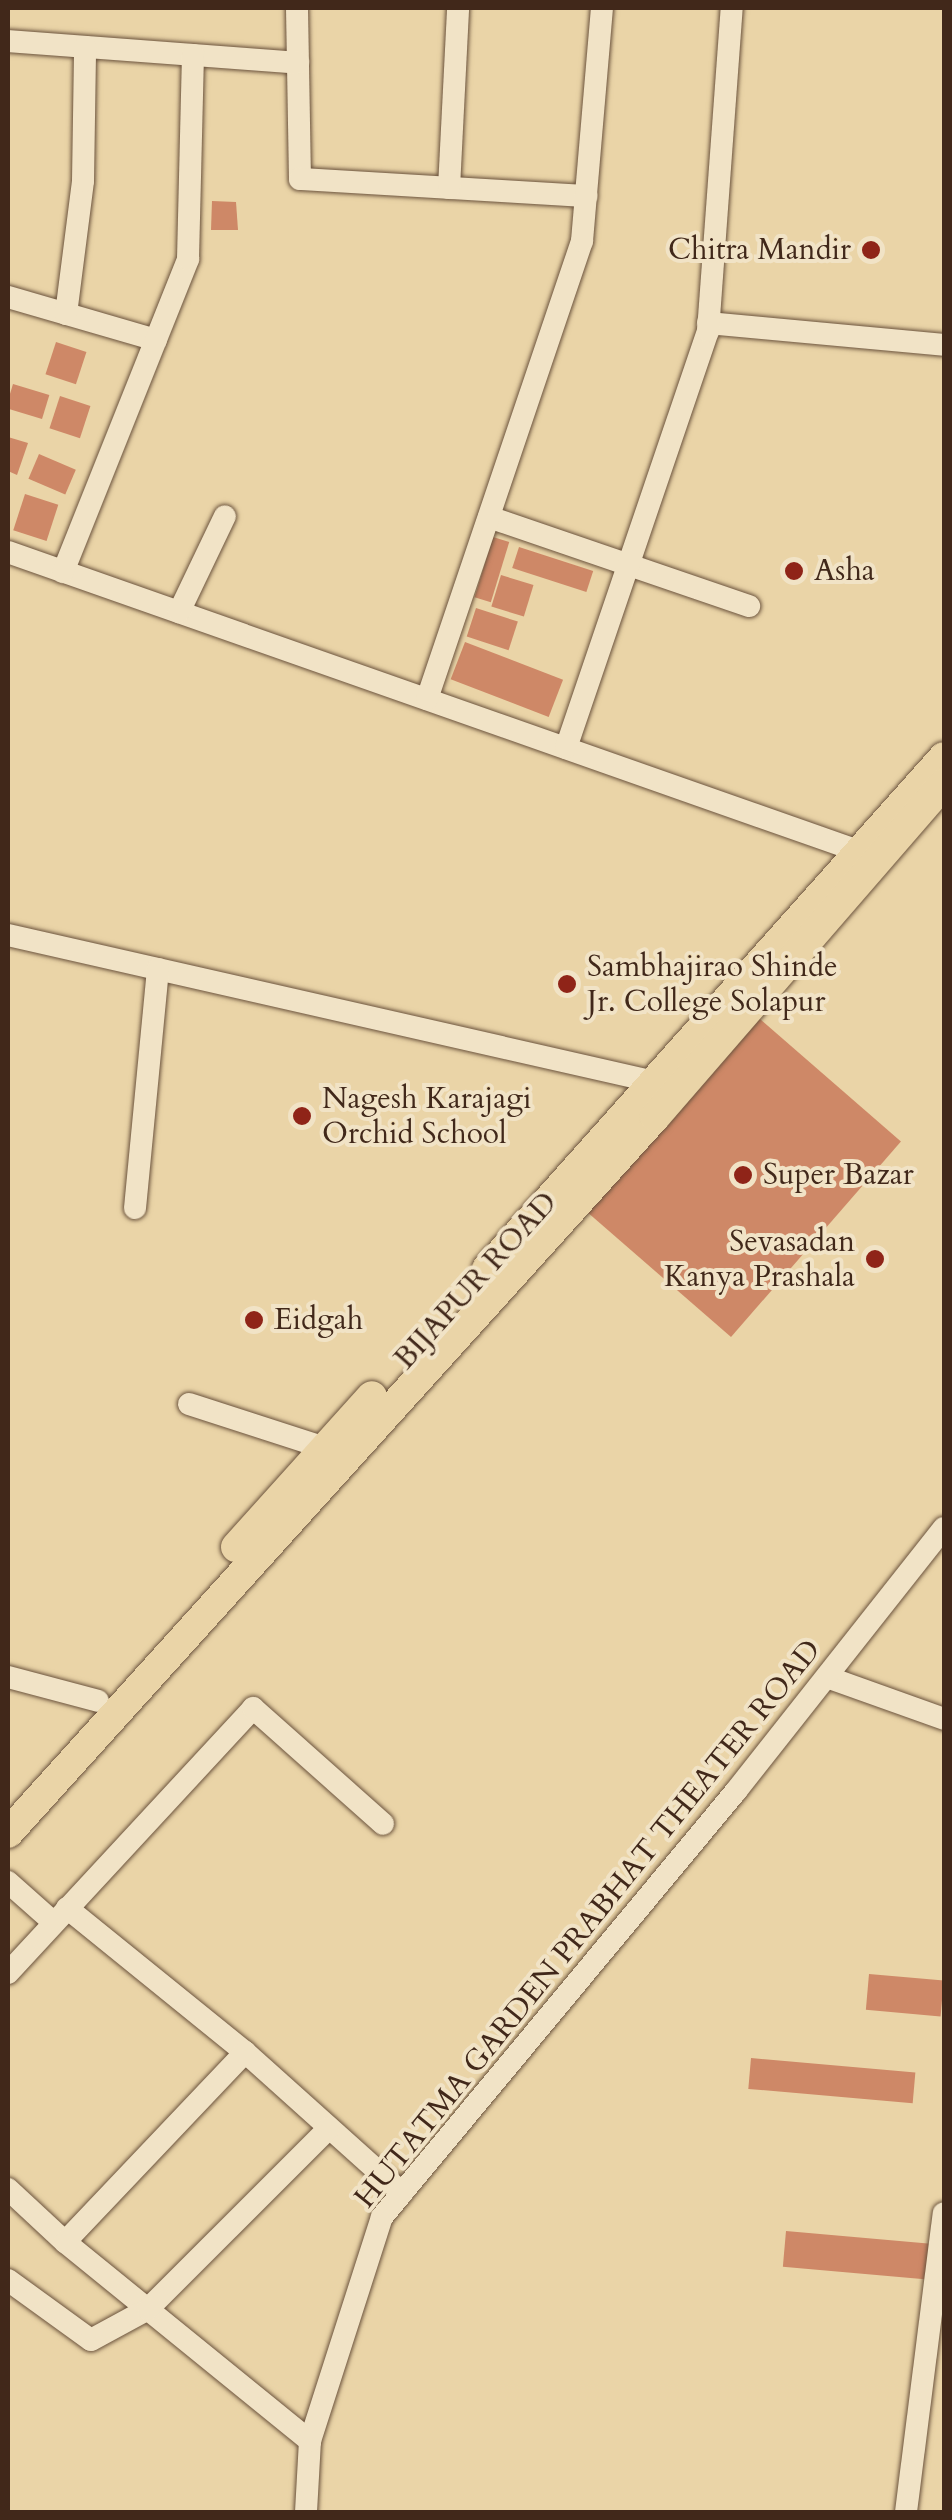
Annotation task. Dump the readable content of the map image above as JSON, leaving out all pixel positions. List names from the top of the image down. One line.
{"streets":{"main road":["BIJAPUR ROAD"],"street":["HUTATMA GARDEN PRABHAT THEATER ROAD"]},"places":["Chitra Mandir","Asha","Sambhajirao Shinde Jr. College Solapur","Nagesh Karajagi Orchid School","Super Bazar","Sevasadan Kanya Prashala","Eidgah"]}
